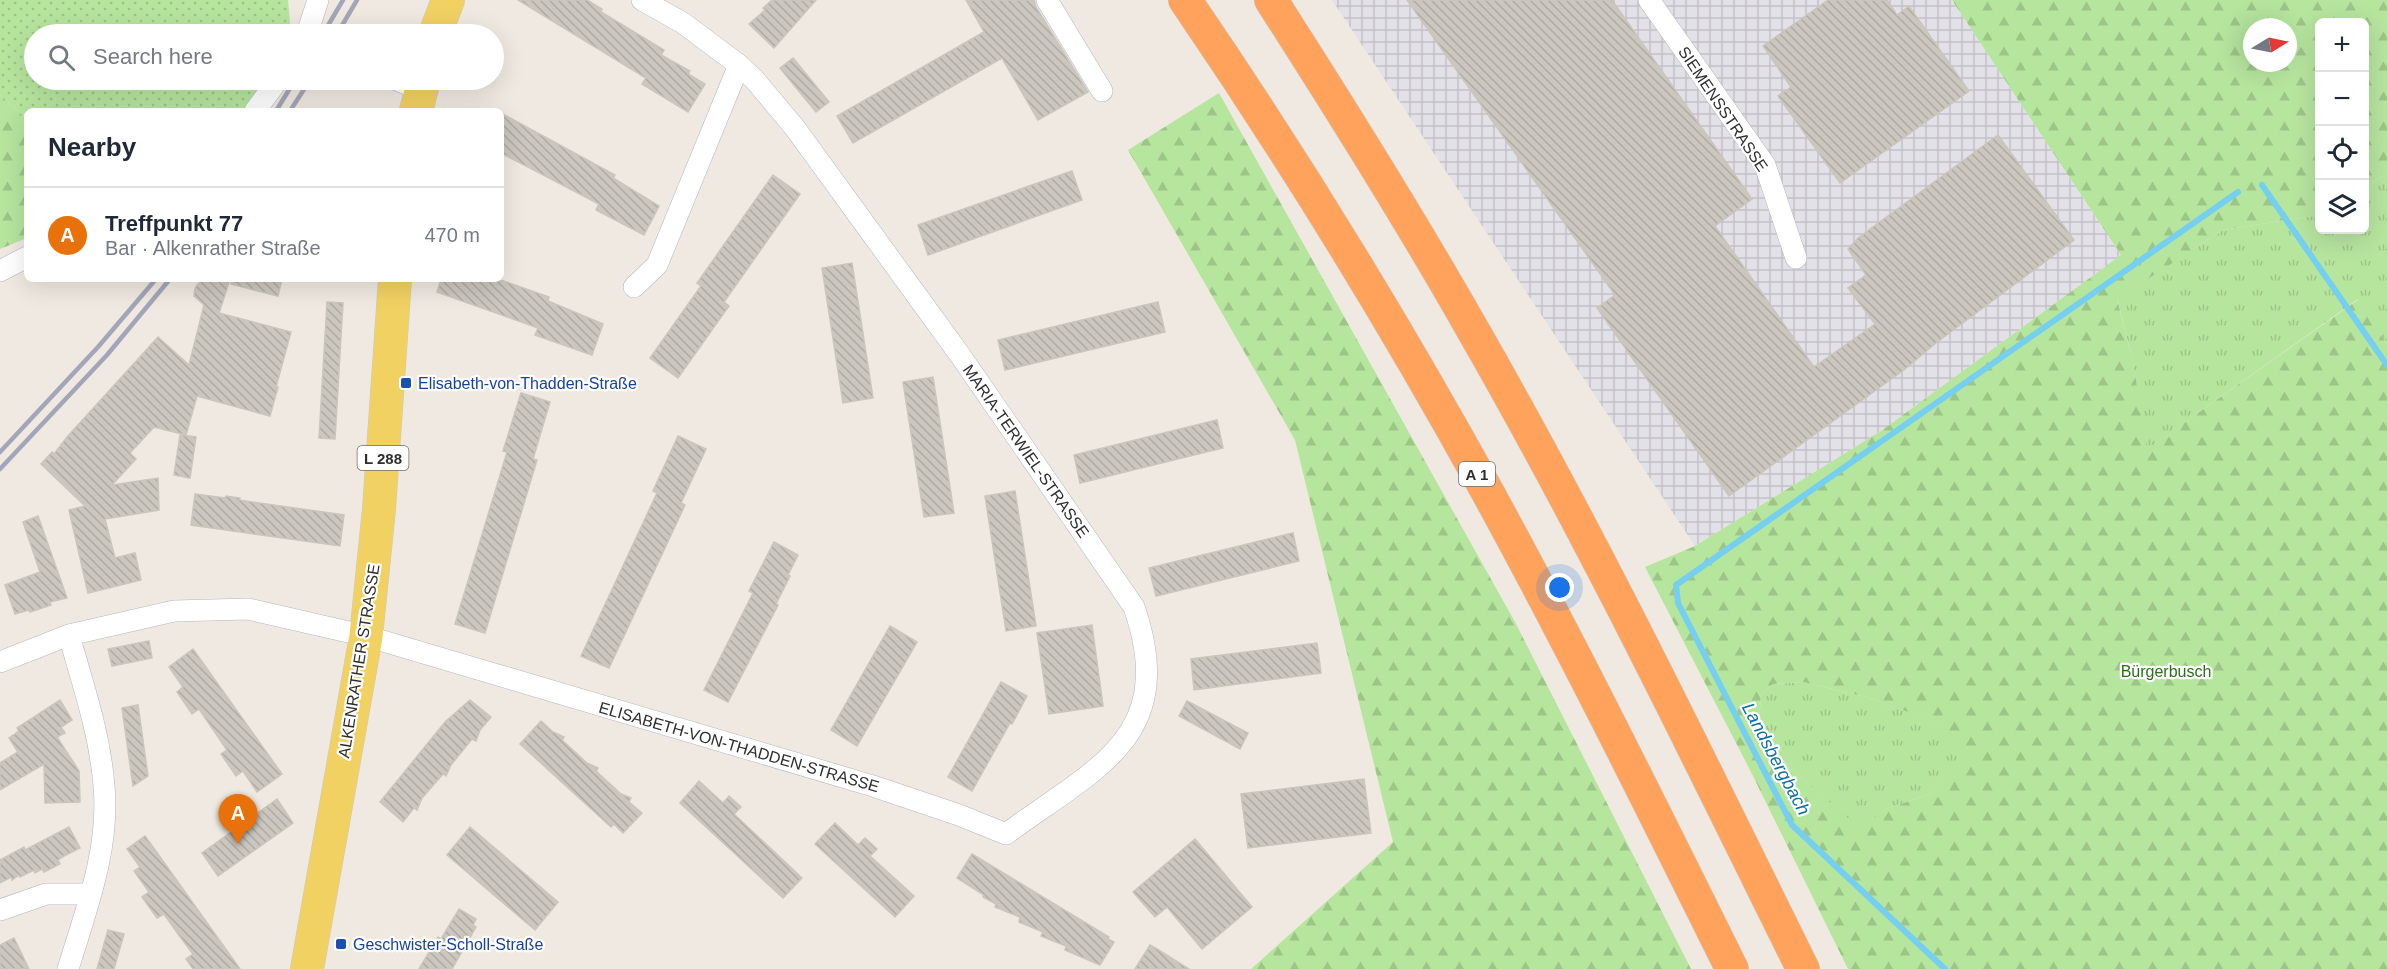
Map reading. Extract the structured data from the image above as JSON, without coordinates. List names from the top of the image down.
{
  "streets": {
    "highway": ["A 1"],
    "main road": ["L 288", "ALKENRATHER STRASSE"],
    "street": ["SIEMENSSTRASSE", "MARIA-TERWIEL-STRASSE", "ELISABETH-VON-THADDEN-STRASSE"]
  },
  "crossings": [
    ["MARIA-TERWIEL-STRASSE", "ELISABETH-VON-THADDEN-STRASSE"],
    ["ALKENRATHER STRASSE", "ELISABETH-VON-THADDEN-STRASSE"]
  ],
  "water": ["Landsbergbach"],
  "parks": ["Bürgerbusch"],
  "places": {
    "transit": ["Elisabeth-von-Thadden-Straße", "Geschwister-Scholl-Straße"]
  },
  "north": "right",
  "page": {
    "map_buttons": ["+", "−"],
    "search": "Search here",
    "heading": "Nearby",
    "list": [
      {
        "mark": "A",
        "name": "Treffpunkt 77",
        "note": "Bar · Alkenrather Straße",
        "value": "470 m"
      }
    ],
    "pins": "A"
  }
}
